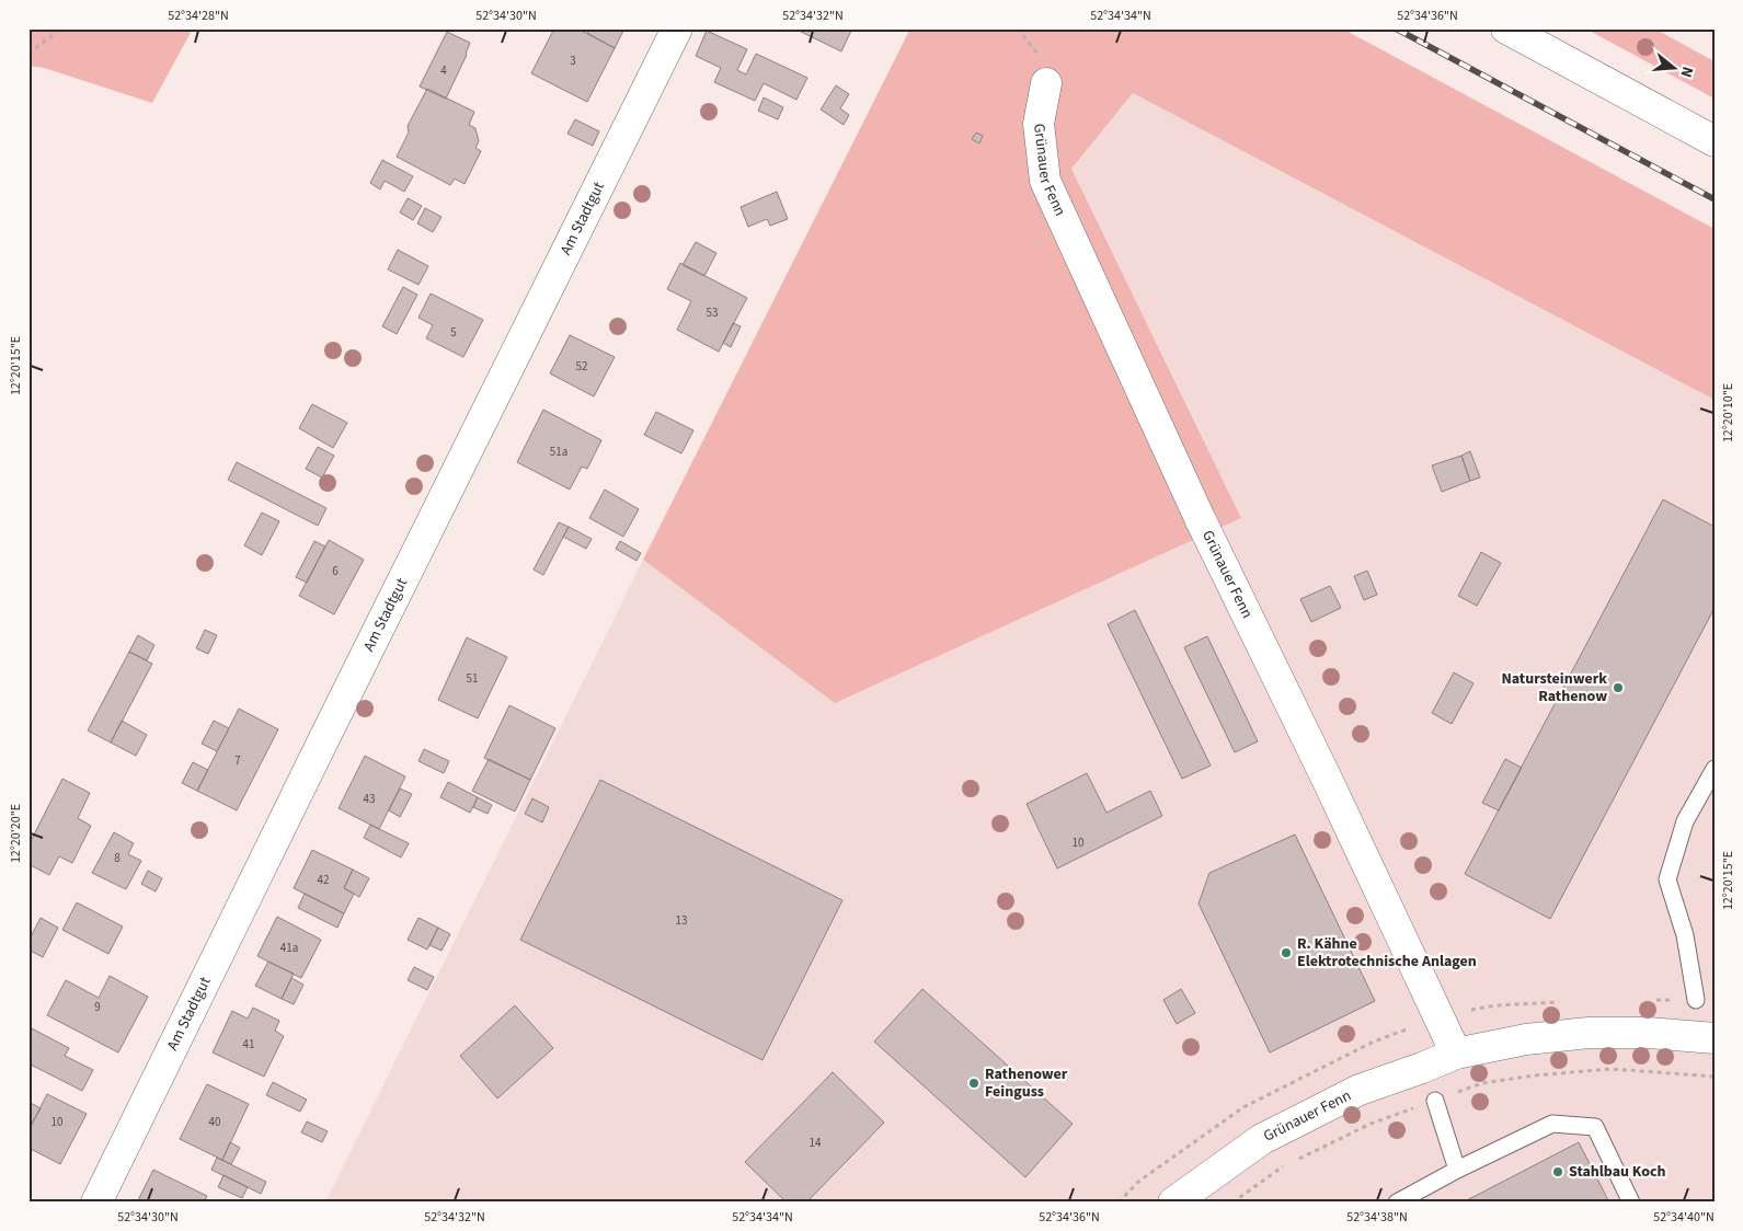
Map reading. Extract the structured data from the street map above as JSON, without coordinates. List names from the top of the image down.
{
  "streets": {
    "street": ["Grünauer Fenn", "Am Stadtgut"]
  },
  "places": [
    "Natursteinwerk Rathenow",
    "R. Kähne Elektrotechnische Anlagen",
    "Rathenower Feinguss",
    "Stahlbau Koch"
  ],
  "house_numbers": [
    "3",
    "4",
    "53",
    "5",
    "52",
    "51a",
    "6",
    "51",
    "7",
    "43",
    "10",
    "8",
    "42",
    "13",
    "41a",
    "9",
    "41",
    "10",
    "40",
    "14"
  ],
  "north": "right",
  "coordinates": [
    "52°34'28\"N",
    "52°34'30\"N",
    "52°34'32\"N",
    "52°34'34\"N",
    "52°34'36\"N",
    "12°20'15\"E",
    "12°20'10\"E",
    "12°20'20\"E",
    "52°34'38\"N",
    "52°34'40\"N"
  ]
}
